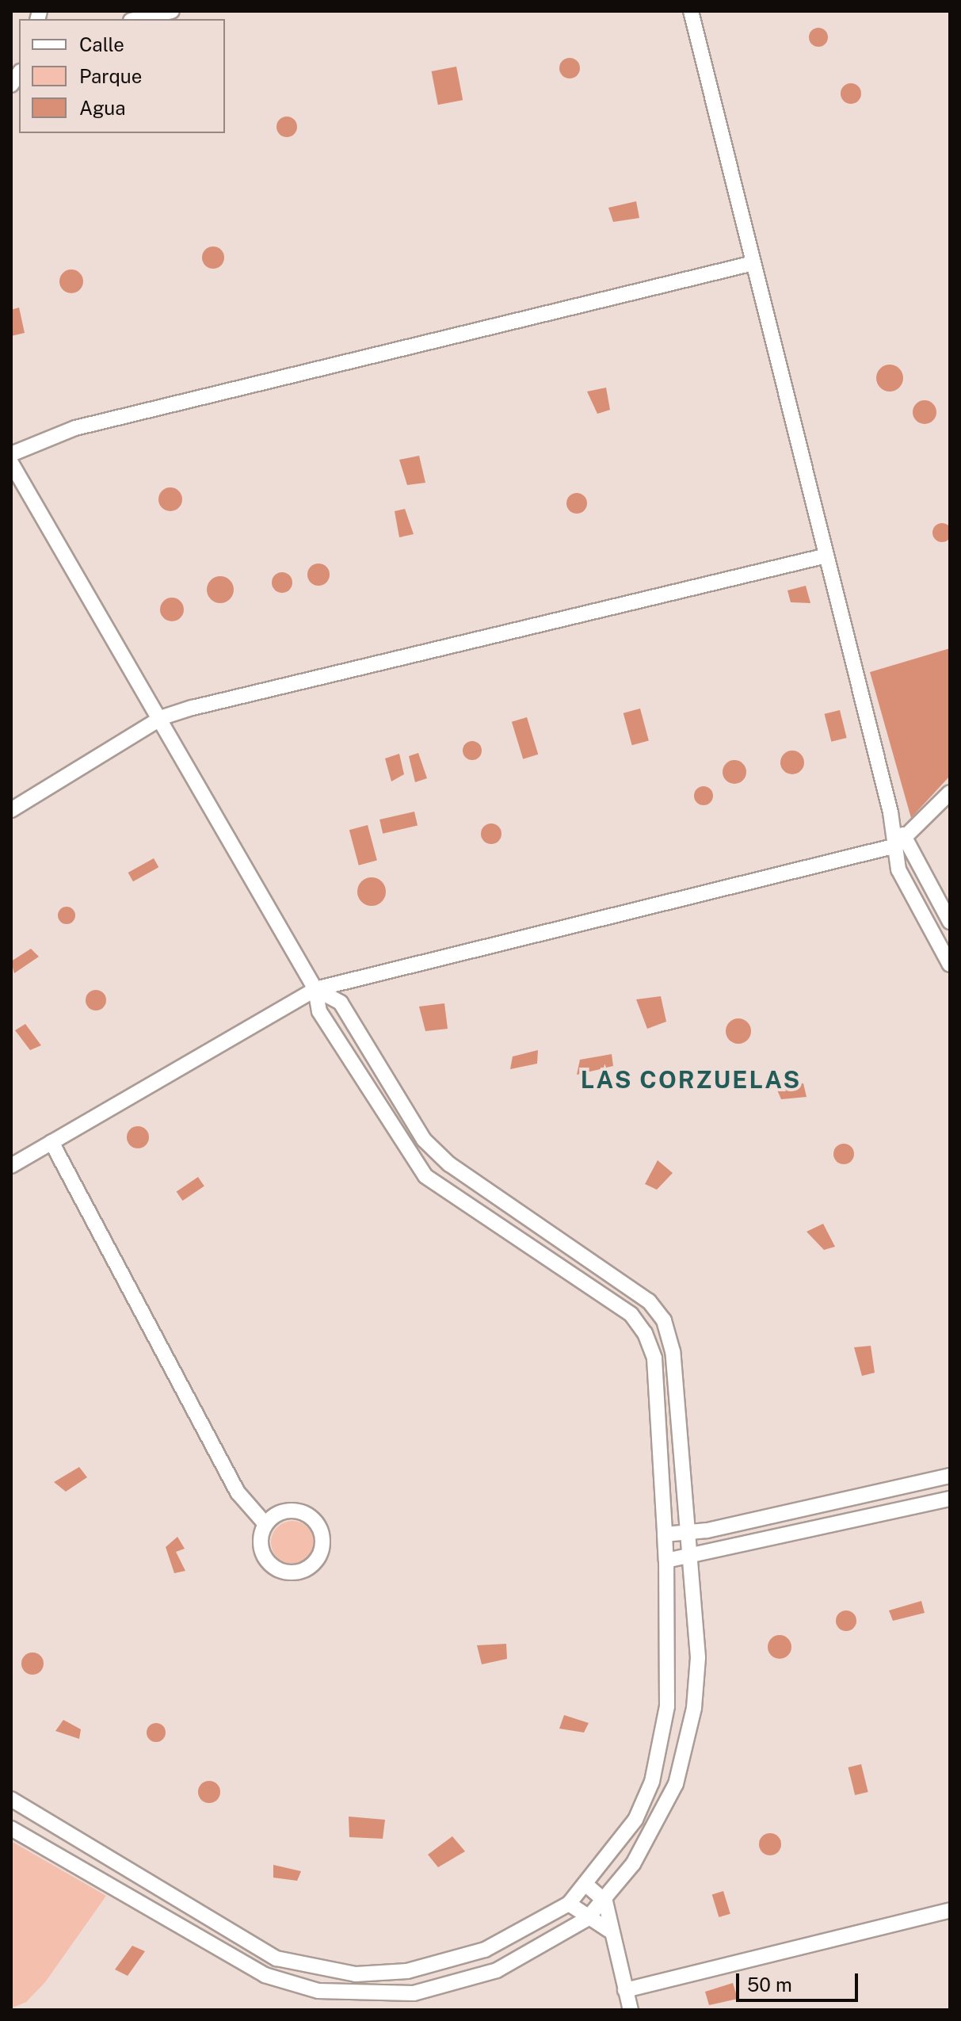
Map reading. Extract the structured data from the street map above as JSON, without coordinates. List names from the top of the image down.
{
  "districts": ["LAS CORZUELAS"],
  "legend": ["Calle", "Parque", "Agua"],
  "scale_bar": "50 m"
}
